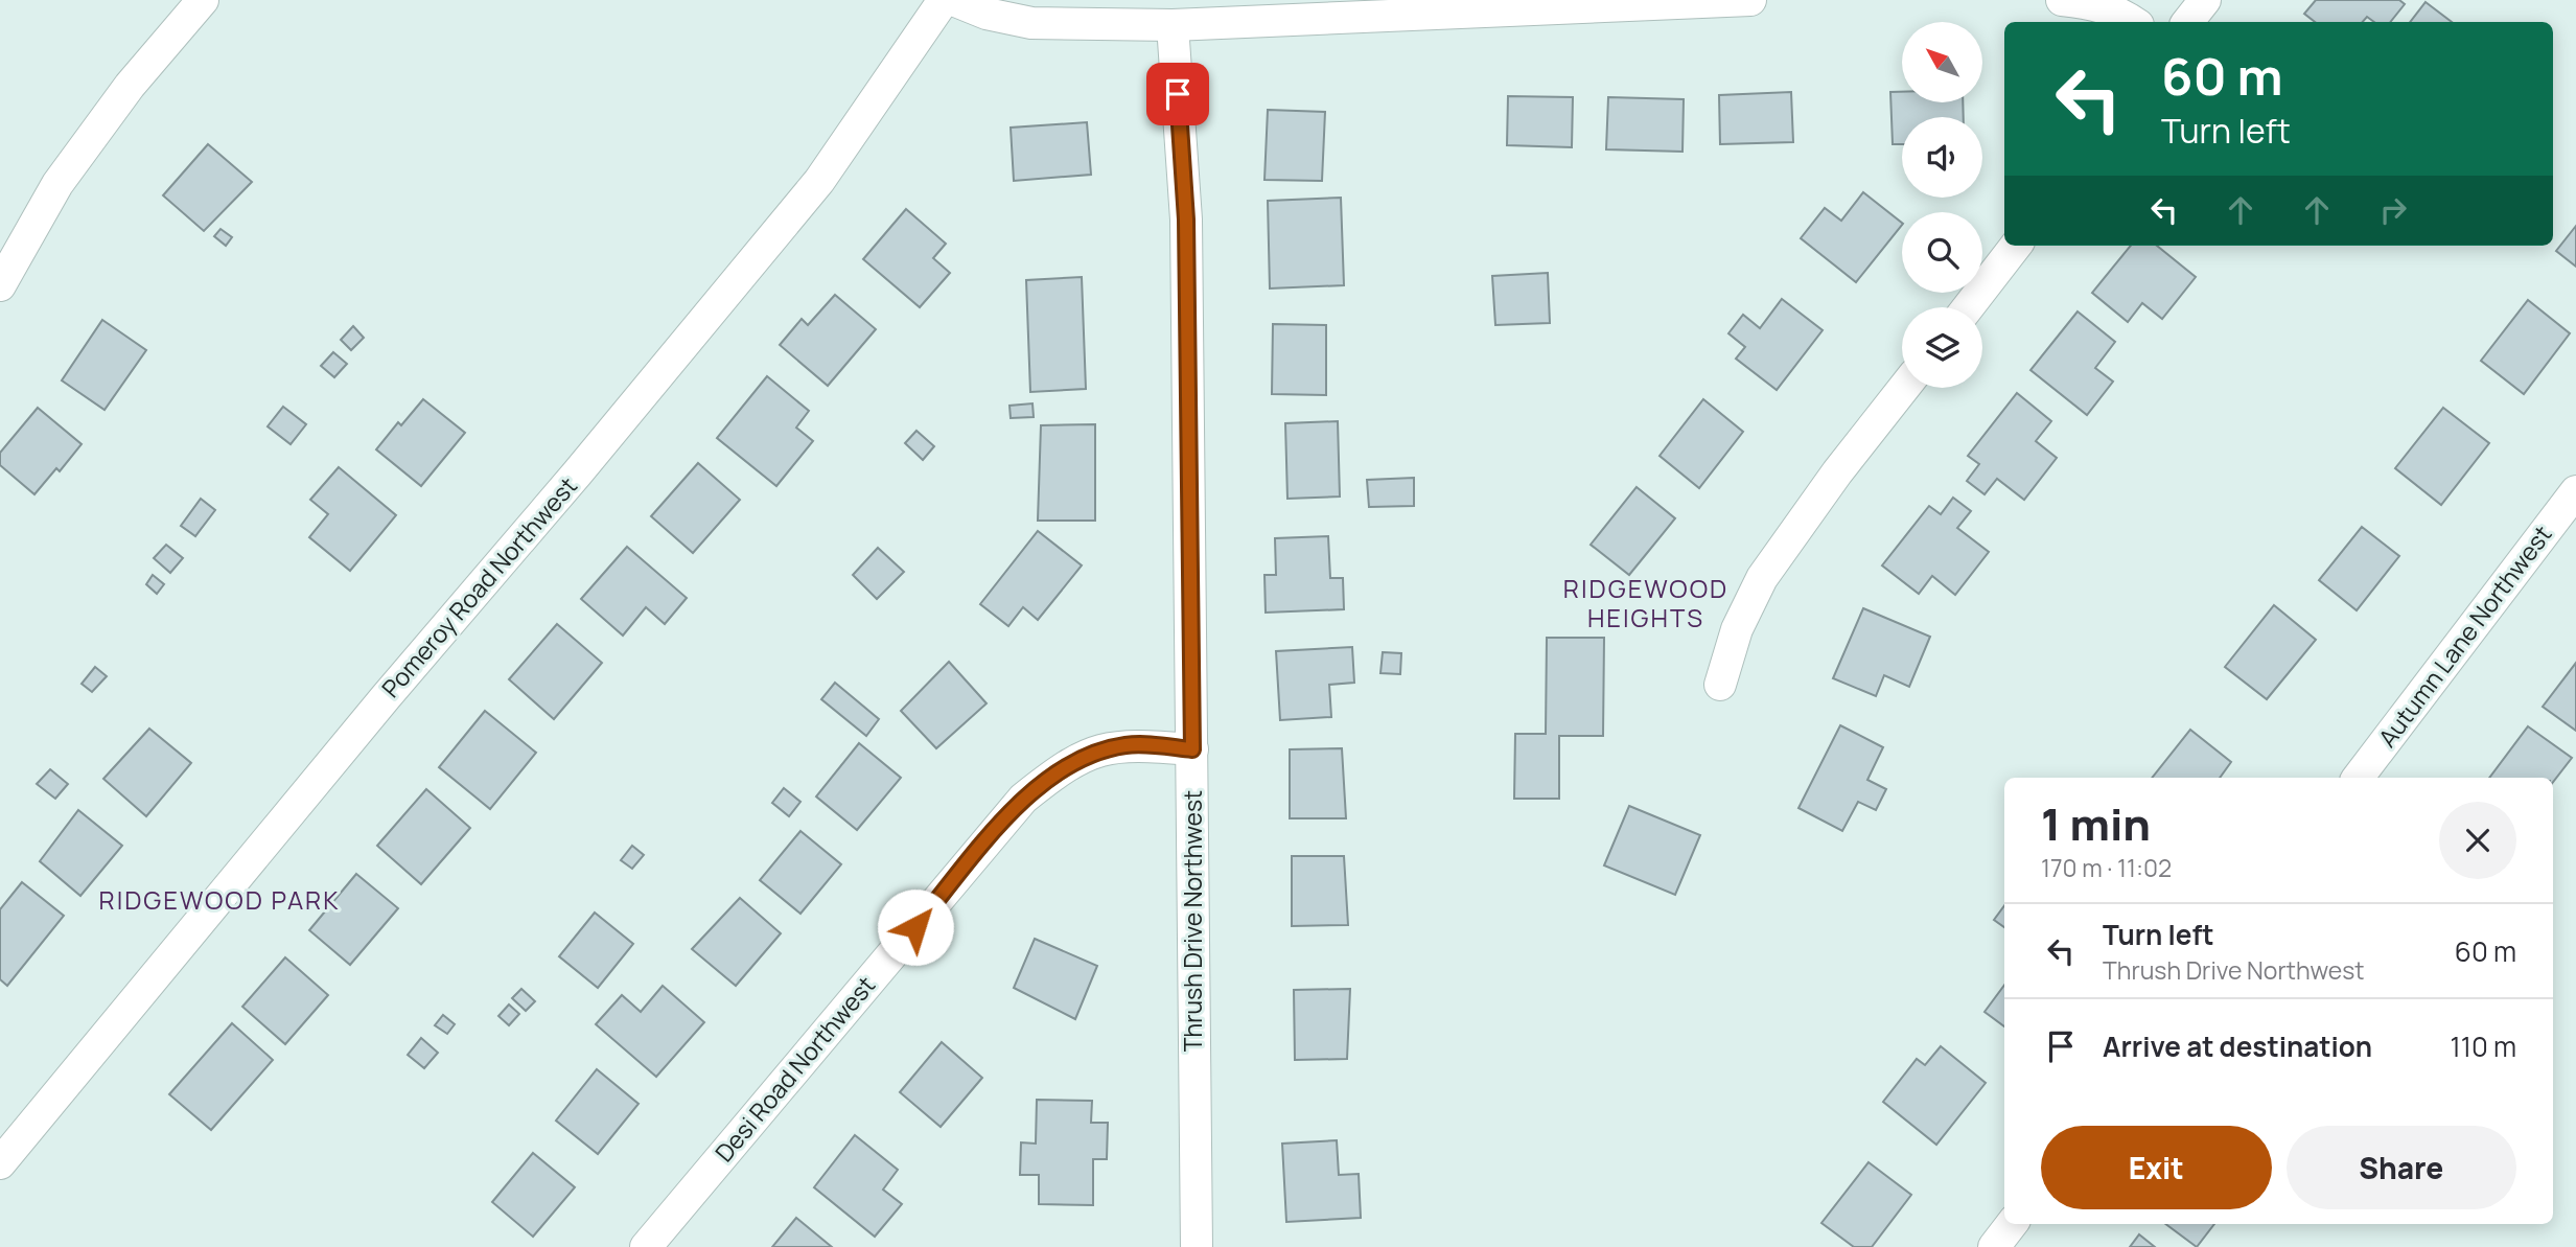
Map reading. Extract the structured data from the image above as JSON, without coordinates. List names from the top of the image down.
{
  "streets": {
    "street": [
      "Pomeroy Road Northwest",
      "Autumn Lane Northwest",
      "Thrush Drive Northwest",
      "Desi Road Northwest"
    ]
  },
  "crossings": [
    ["Thrush Drive Northwest", "Desi Road Northwest"]
  ],
  "districts": ["RIDGEWOOD HEIGHTS", "RIDGEWOOD PARK"],
  "north": "top left",
  "page": {
    "turn": ["60 m", "Turn left"],
    "heading": ["1 min", "170 m · 11:02"],
    "list": [
      {
        "name": "Turn left",
        "note": "Thrush Drive Northwest",
        "value": "60 m"
      },
      {
        "name": "Arrive at destination",
        "value": "110 m"
      }
    ],
    "buttons": ["Exit", "Share"]
  }
}
